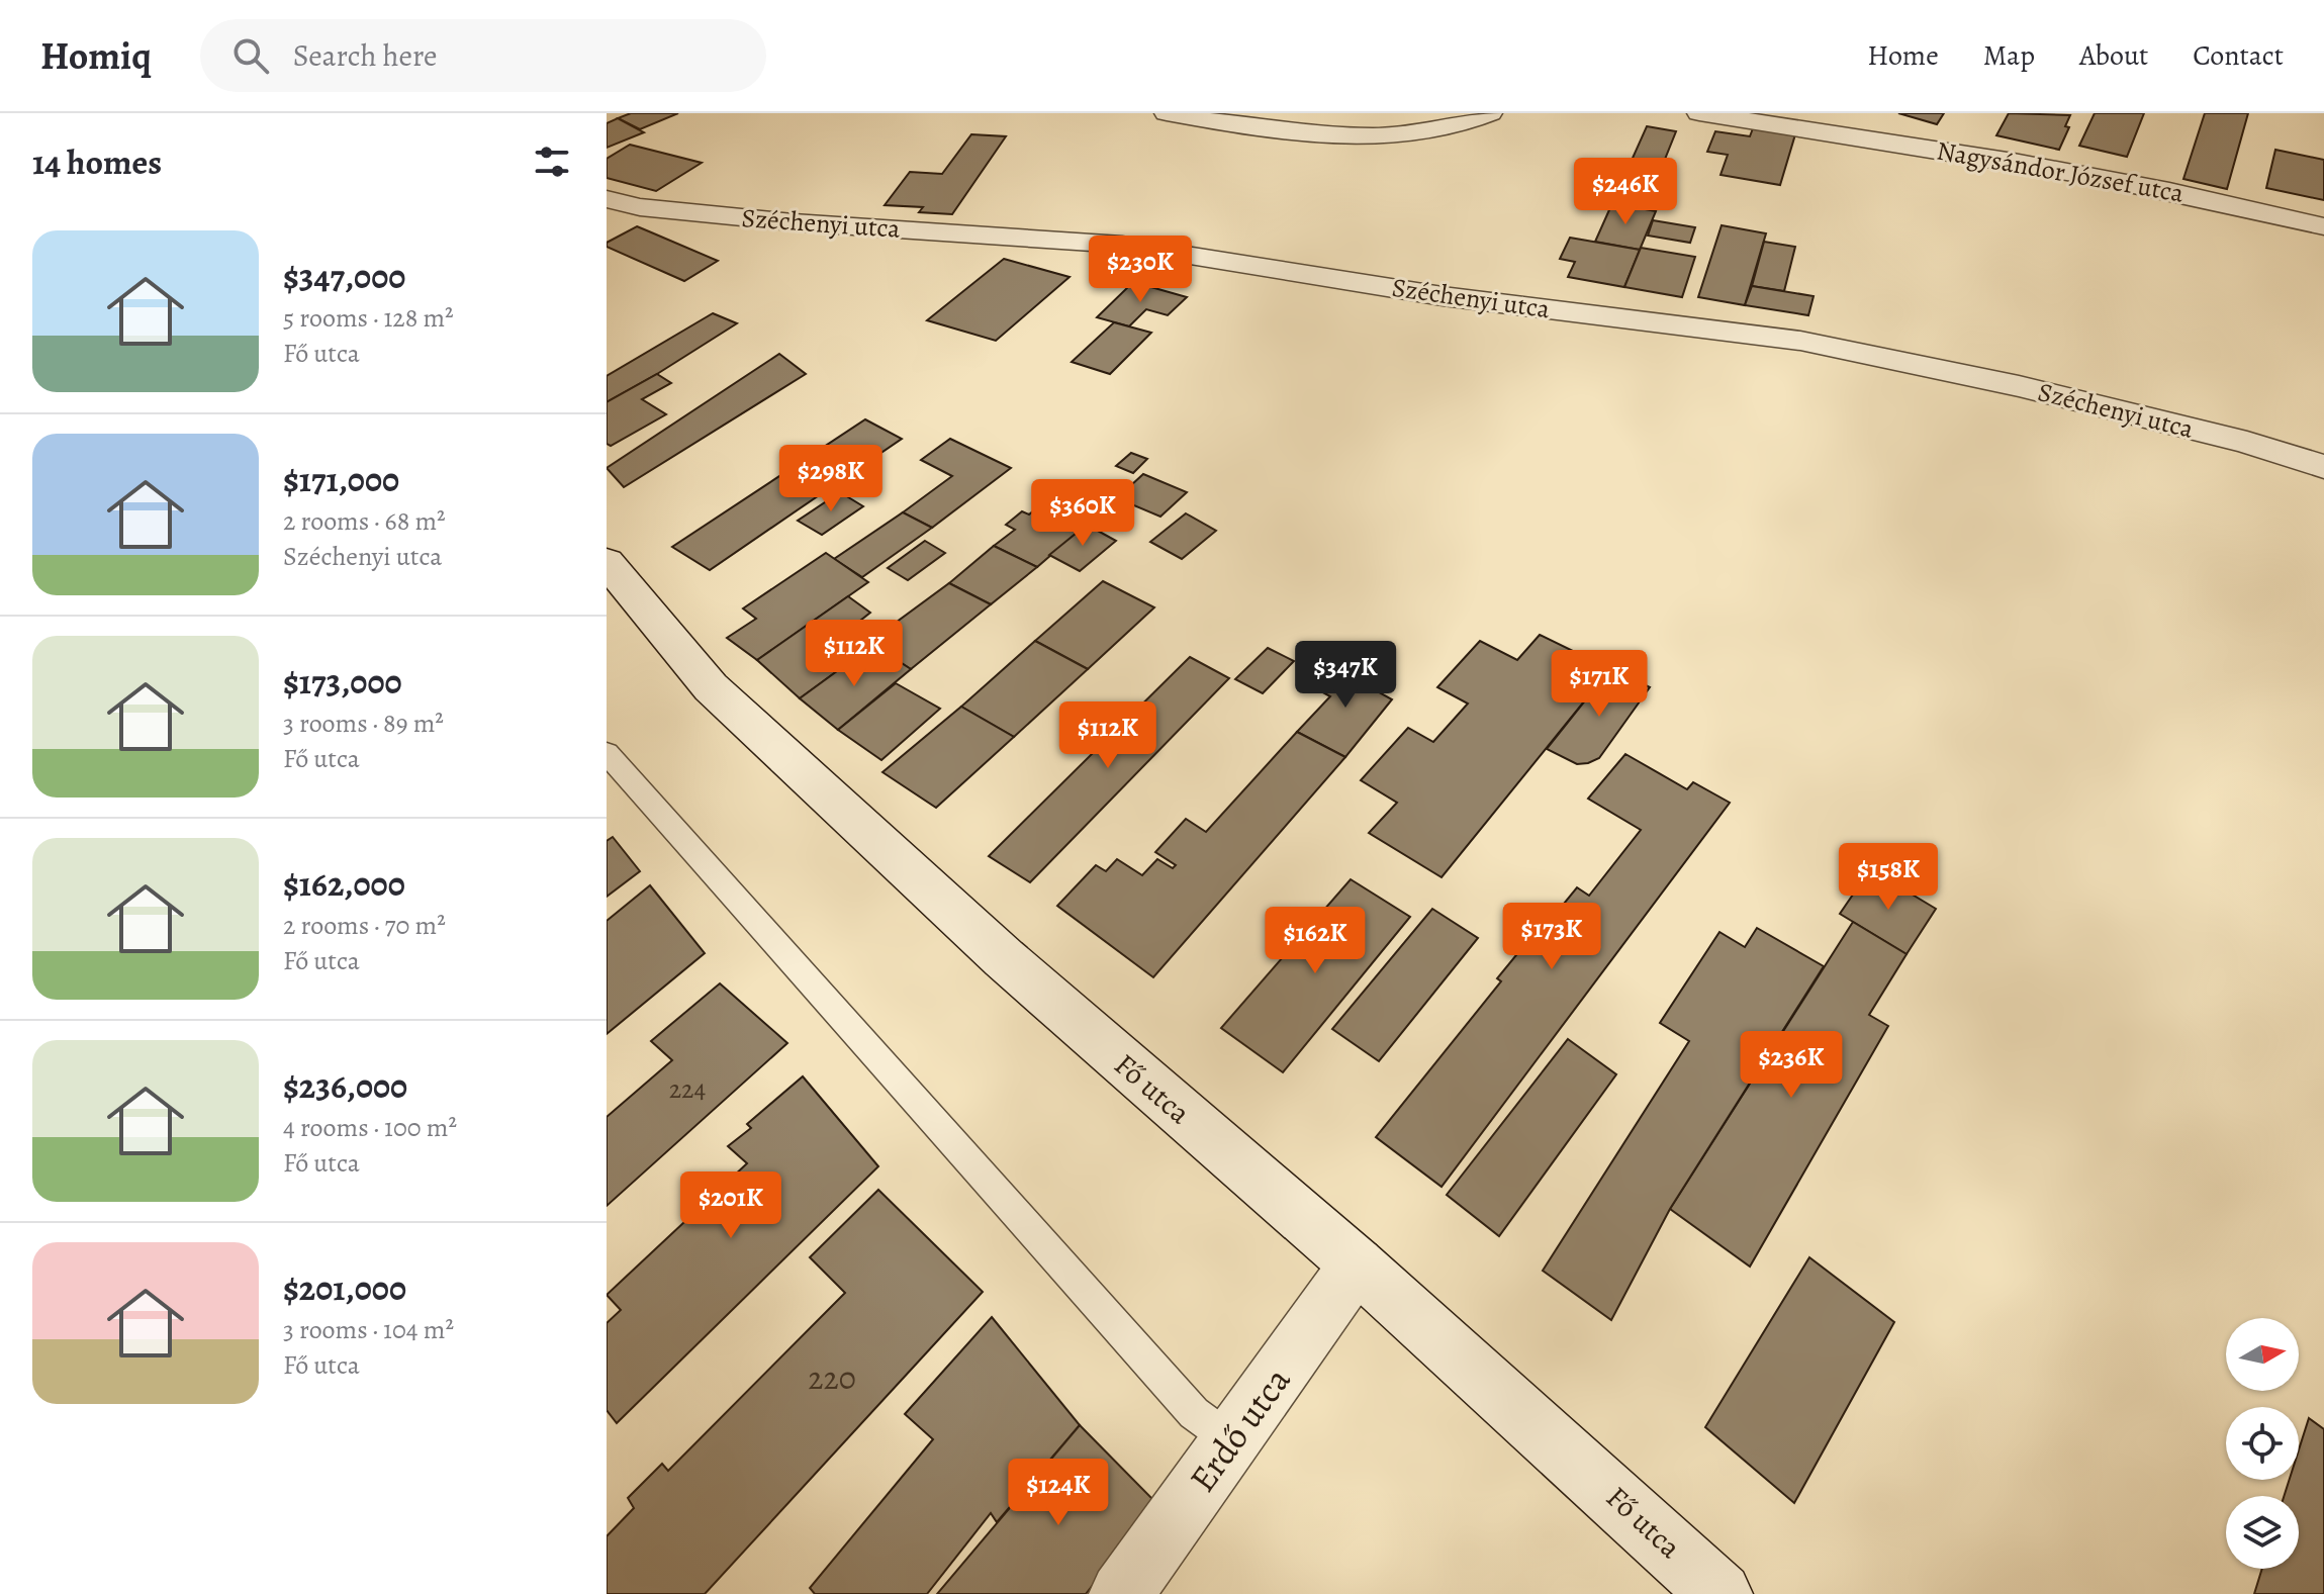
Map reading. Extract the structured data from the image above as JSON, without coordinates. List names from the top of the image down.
{
  "streets": {
    "street": [
      "Nagysándor József utca",
      "Széchenyi utca",
      "Fő utca",
      "Erdő utca"
    ]
  },
  "crossings": [
    ["Fő utca", "Erdő utca"]
  ],
  "house_numbers": ["224", "220"],
  "north": "right",
  "page": {
    "header": "Homiq",
    "search": "Search here",
    "nav": [
      "Home",
      "Map",
      "About",
      "Contact"
    ],
    "heading": "14 homes",
    "price": [
      "$246K",
      "$230K",
      "$298K",
      "$360K",
      "$112K",
      "$347K",
      "$171K",
      "$112K",
      "$158K",
      "$173K",
      "$162K",
      "$236K",
      "$201K",
      "$124K"
    ],
    "list": [
      {
        "name": "$347,000",
        "note": "5 rooms · 128 m² · Fő utca"
      },
      {
        "name": "$171,000",
        "note": "2 rooms · 68 m² · Széchenyi utca"
      },
      {
        "name": "$173,000",
        "note": "3 rooms · 89 m² · Fő utca"
      },
      {
        "name": "$162,000",
        "note": "2 rooms · 70 m² · Fő utca"
      },
      {
        "name": "$236,000",
        "note": "4 rooms · 100 m² · Fő utca"
      },
      {
        "name": "$201,000",
        "note": "3 rooms · 104 m² · Fő utca"
      }
    ]
  }
}
